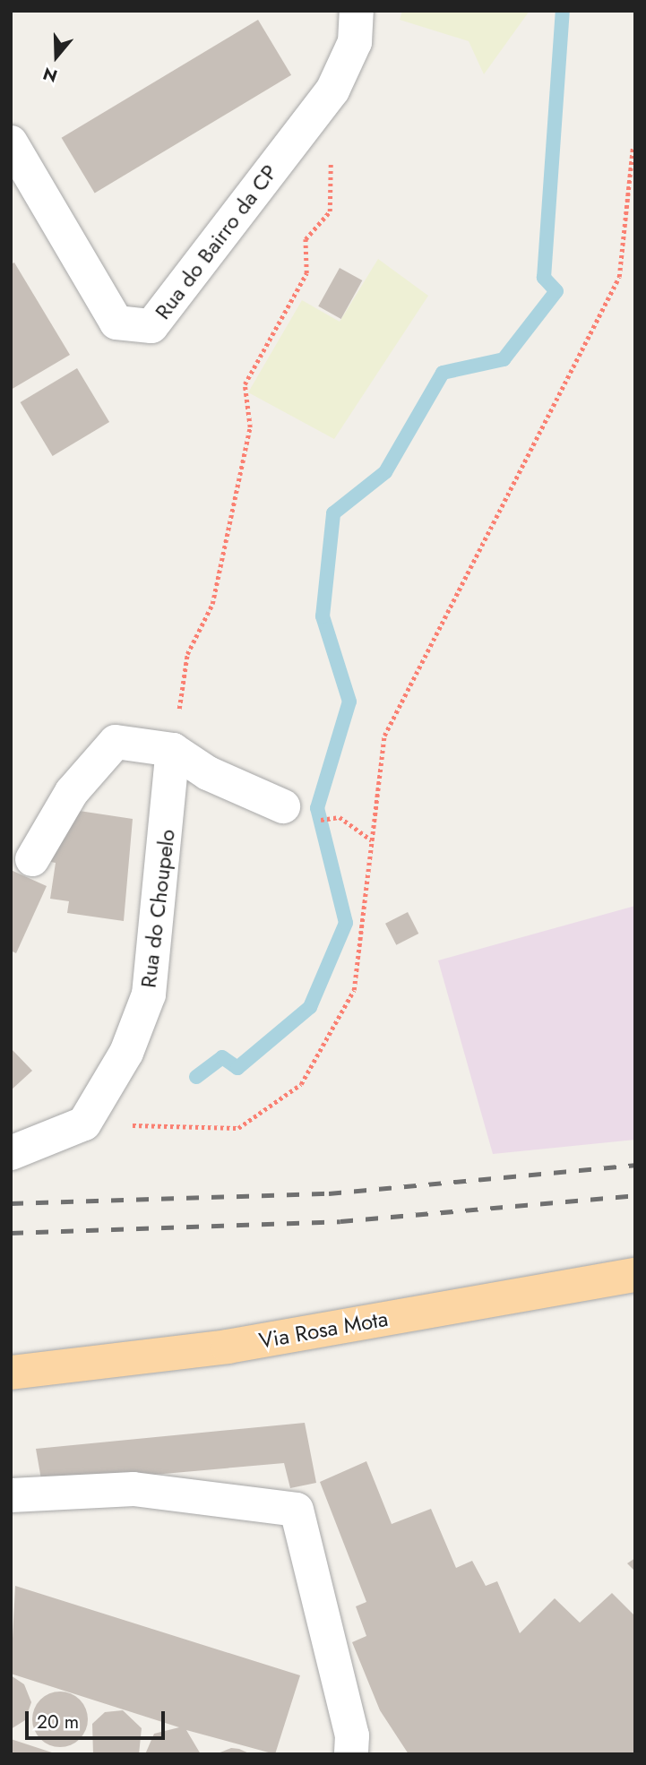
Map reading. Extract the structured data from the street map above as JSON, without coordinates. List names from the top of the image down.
{
  "streets": {
    "main road": ["Via Rosa Mota"],
    "street": ["Rua do Bairro da CP", "Rua do Choupelo"]
  },
  "scale_bar": "20 m",
  "north": "bottom"
}
